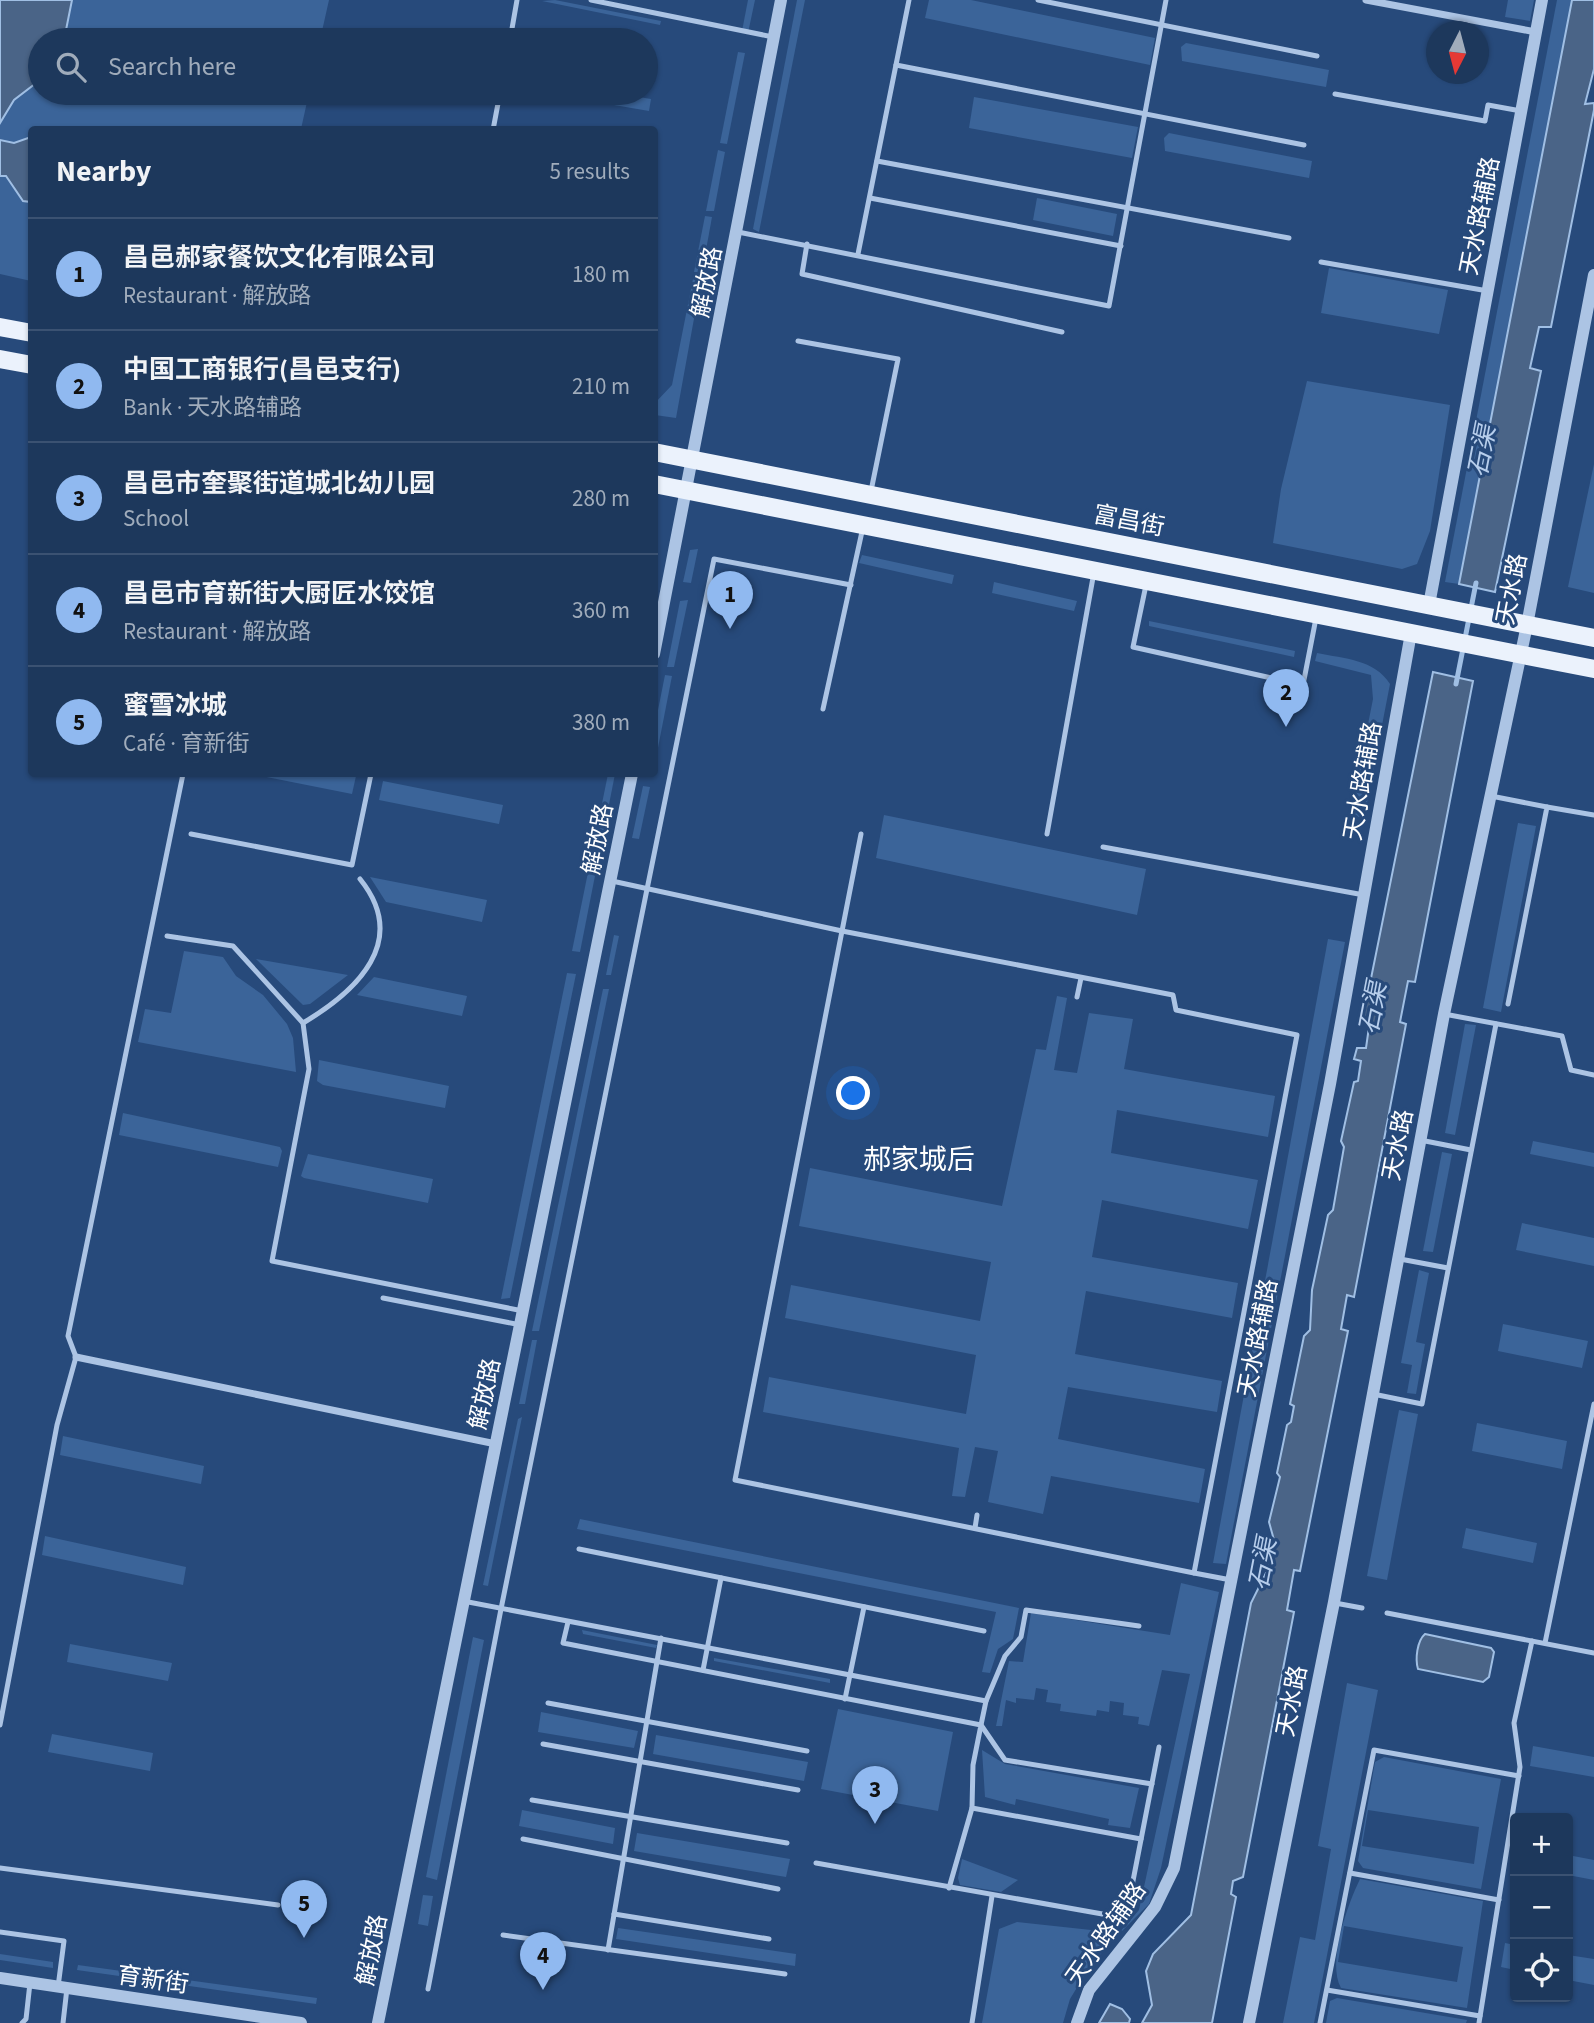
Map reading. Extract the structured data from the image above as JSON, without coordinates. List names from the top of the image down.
{
  "streets": {
    "main road": ["富昌街"],
    "street": [
      "天水路辅路",
      "解放路",
      "天水路",
      "育新街"
    ]
  },
  "crossings": [
    ["天水路辅路", "富昌街"],
    ["解放路", "富昌街"],
    ["富昌街", "天水路"]
  ],
  "districts": ["郝家城后"],
  "water": ["石渠"],
  "north": "bottom",
  "page": {
    "search": "Search here",
    "heading": ["Nearby", "5 results"],
    "list": [
      {
        "mark": "1",
        "name": "昌邑郝家餐饮文化有限公司",
        "note": "Restaurant · 解放路",
        "value": "180 m"
      },
      {
        "mark": "2",
        "name": "中国工商银行(昌邑支行)",
        "note": "Bank · 天水路辅路",
        "value": "210 m"
      },
      {
        "mark": "3",
        "name": "昌邑市奎聚街道城北幼儿园",
        "note": "School",
        "value": "280 m"
      },
      {
        "mark": "4",
        "name": "昌邑市育新街大厨匠水饺馆",
        "note": "Restaurant · 解放路",
        "value": "360 m"
      },
      {
        "mark": "5",
        "name": "蜜雪冰城",
        "note": "Café · 育新街",
        "value": "380 m"
      }
    ],
    "pins": [
      "1",
      "2",
      "3",
      "5",
      "4"
    ],
    "map_buttons": ["+", "−"]
  }
}
